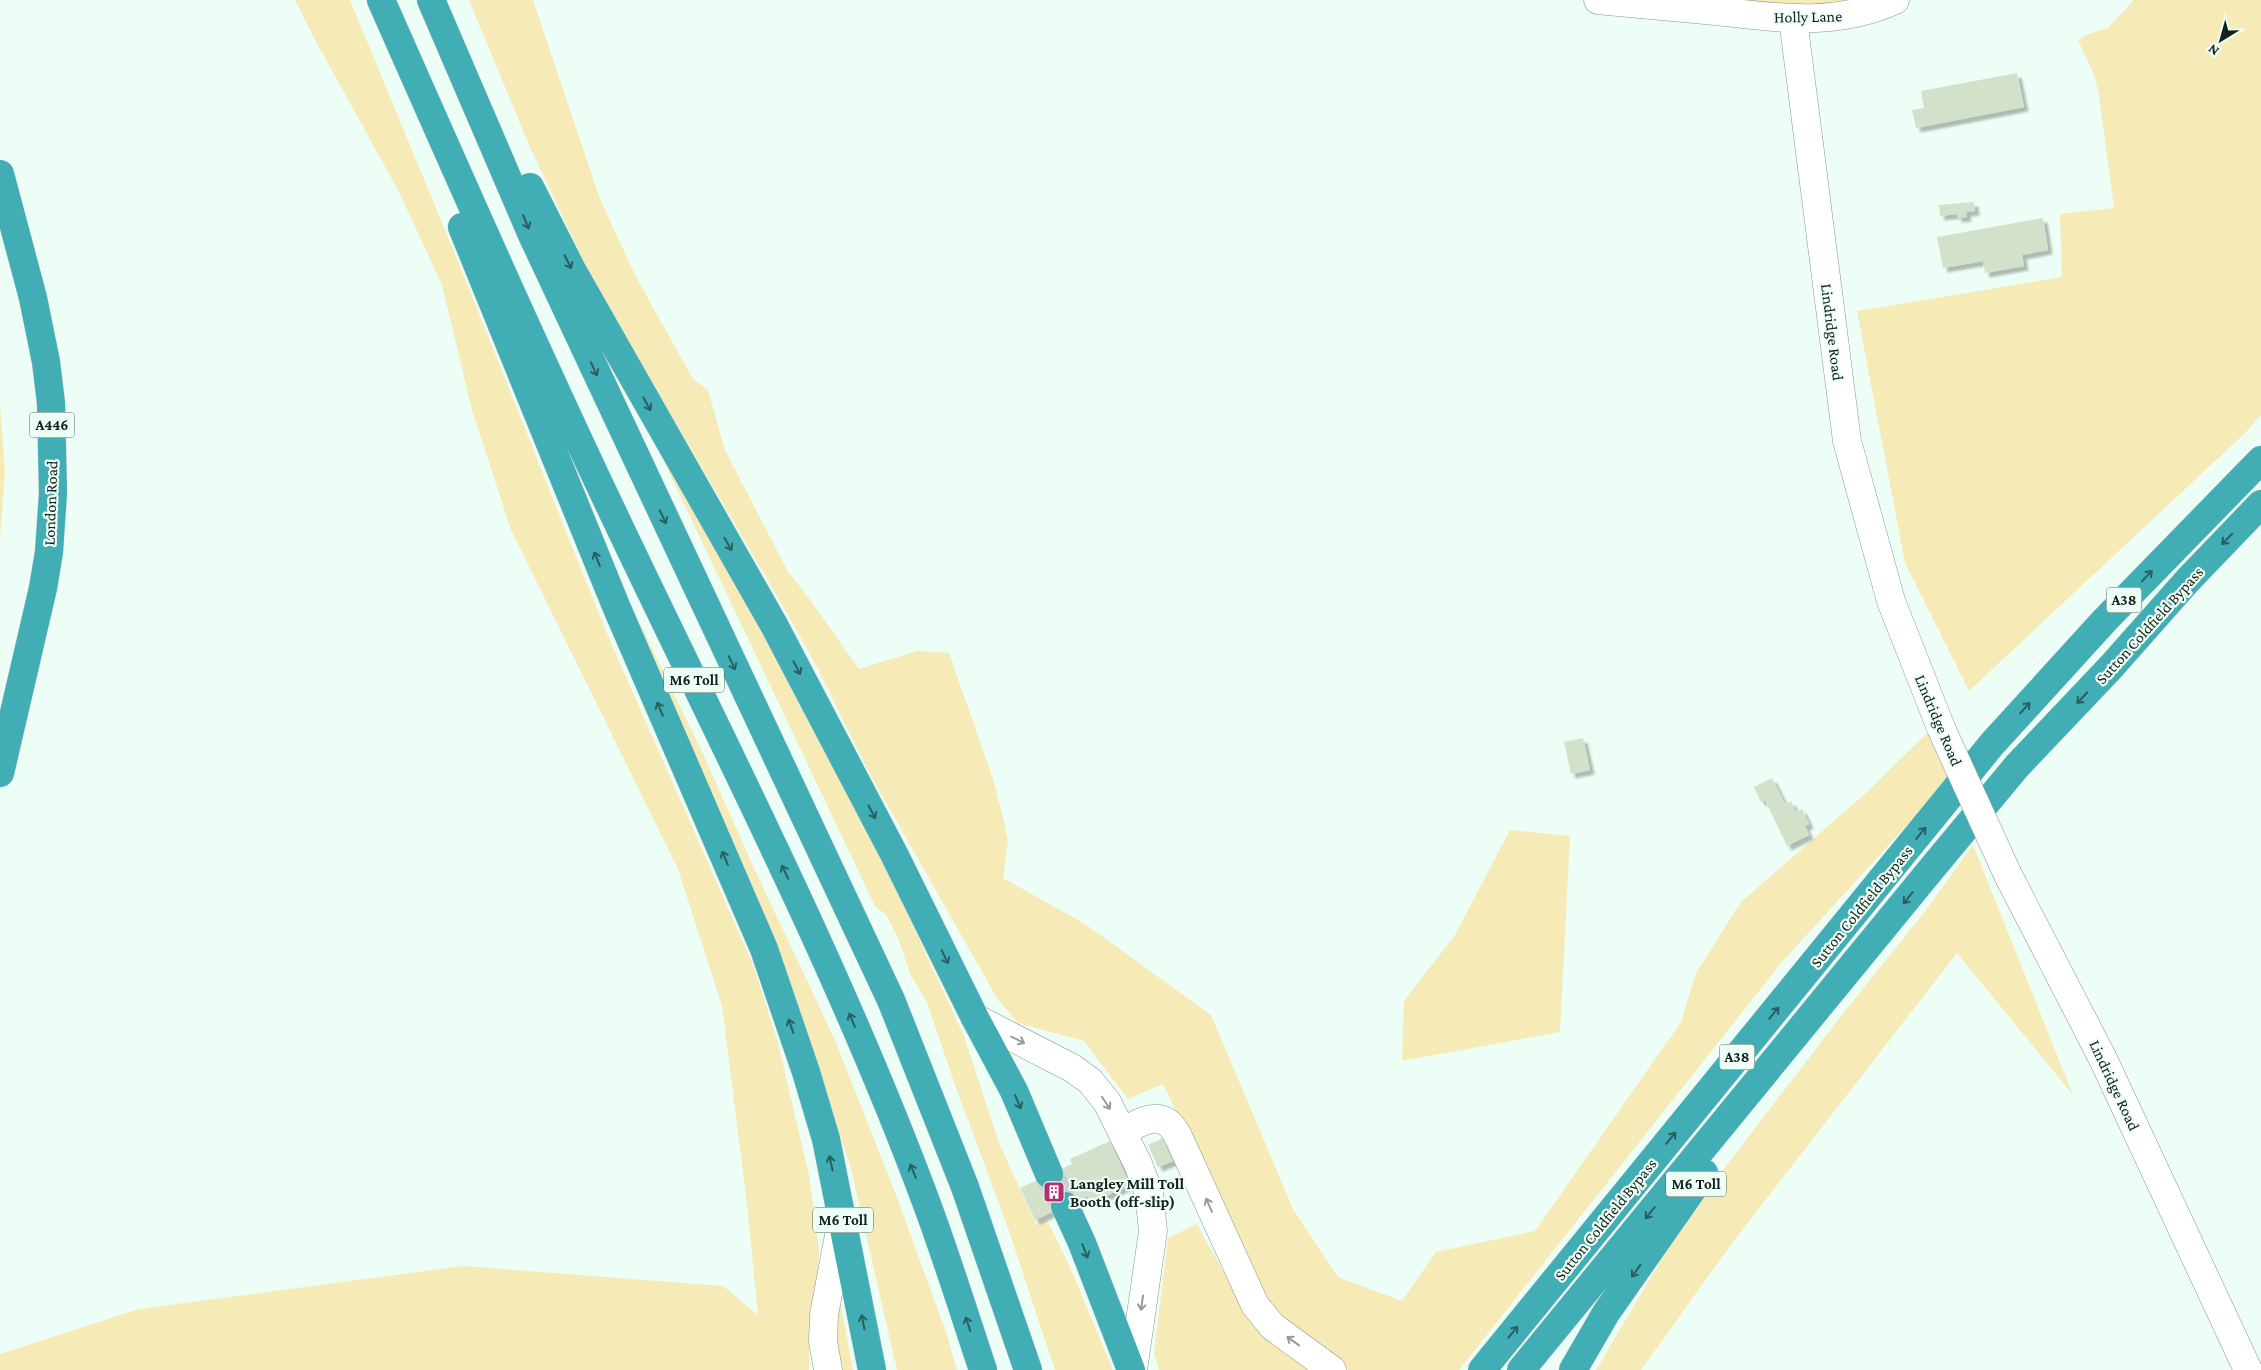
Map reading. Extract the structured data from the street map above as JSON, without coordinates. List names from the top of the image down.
{
  "streets": {
    "highway": [
      "A446",
      "London Road",
      "A38",
      "Sutton Coldfield Bypass",
      "M6 Toll"
    ],
    "street": ["Holly Lane", "Lindridge Road"]
  },
  "crossings": [
    ["Holly Lane", "Lindridge Road"],
    ["Sutton Coldfield Bypass", "M6 Toll"]
  ],
  "places": {
    "building": ["Langley Mill Toll Booth (off-slip)"]
  },
  "north": "bottom left"
}
